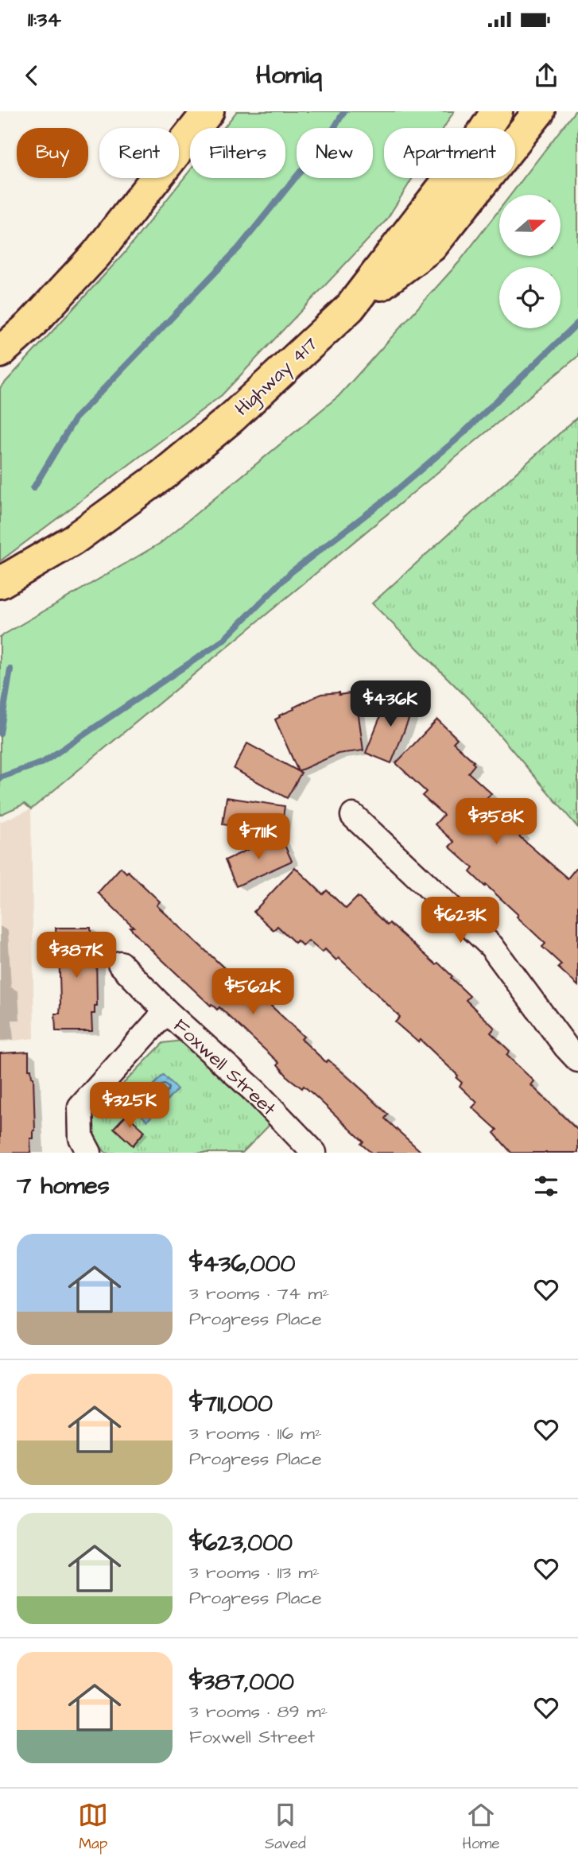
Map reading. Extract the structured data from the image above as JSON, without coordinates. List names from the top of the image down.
{
  "streets": {
    "highway": ["Highway 417"],
    "street": ["Foxwell Street"]
  },
  "north": "right",
  "page": {
    "status": "11:34",
    "header": "Homiq",
    "chip": [
      "Buy",
      "Rent",
      "Filters",
      "New",
      "Apartment"
    ],
    "price": [
      "$436K",
      "$358K",
      "$711K",
      "$623K",
      "$387K",
      "$562K",
      "$325K"
    ],
    "heading": "7 homes",
    "list": [
      {
        "name": "$436,000",
        "note": "3 rooms · 74 m² · Progress Place"
      },
      {
        "name": "$711,000",
        "note": "3 rooms · 116 m² · Progress Place"
      },
      {
        "name": "$623,000",
        "note": "3 rooms · 113 m² · Progress Place"
      },
      {
        "name": "$387,000",
        "note": "3 rooms · 89 m² · Foxwell Street"
      }
    ],
    "tabs": ["Map", "Saved", "Home"]
  }
}
